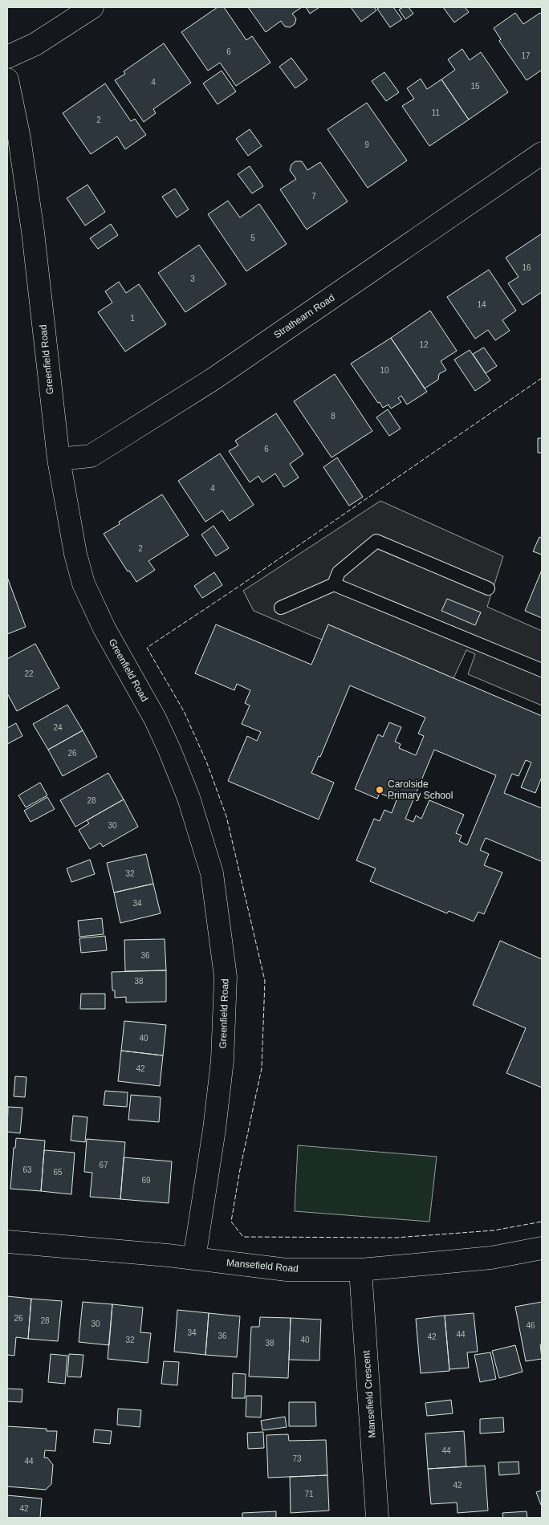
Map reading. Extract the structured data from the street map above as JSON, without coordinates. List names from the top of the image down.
{
  "streets": {
    "street": [
      "Strathearn Road",
      "Greenfield Road",
      "Mansefield Road",
      "Mansefield Crescent"
    ]
  },
  "crossings": [
    ["Strathearn Road", "Greenfield Road"],
    ["Greenfield Road", "Mansefield Road"],
    ["Mansefield Road", "Mansefield Crescent"]
  ],
  "places": ["Carolside Primary School"],
  "house_numbers": [
    "6",
    "17",
    "4",
    "15",
    "11",
    "2",
    "9",
    "7",
    "5",
    "16",
    "3",
    "14",
    "1",
    "12",
    "10",
    "8",
    "6",
    "4",
    "2",
    "22",
    "24",
    "26",
    "28",
    "30",
    "32",
    "34",
    "36",
    "38",
    "40",
    "42",
    "67",
    "63",
    "65",
    "69",
    "26",
    "28",
    "30",
    "46",
    "34",
    "44",
    "36",
    "42",
    "32",
    "40",
    "38",
    "44",
    "73",
    "44",
    "42",
    "71",
    "42"
  ]
}
